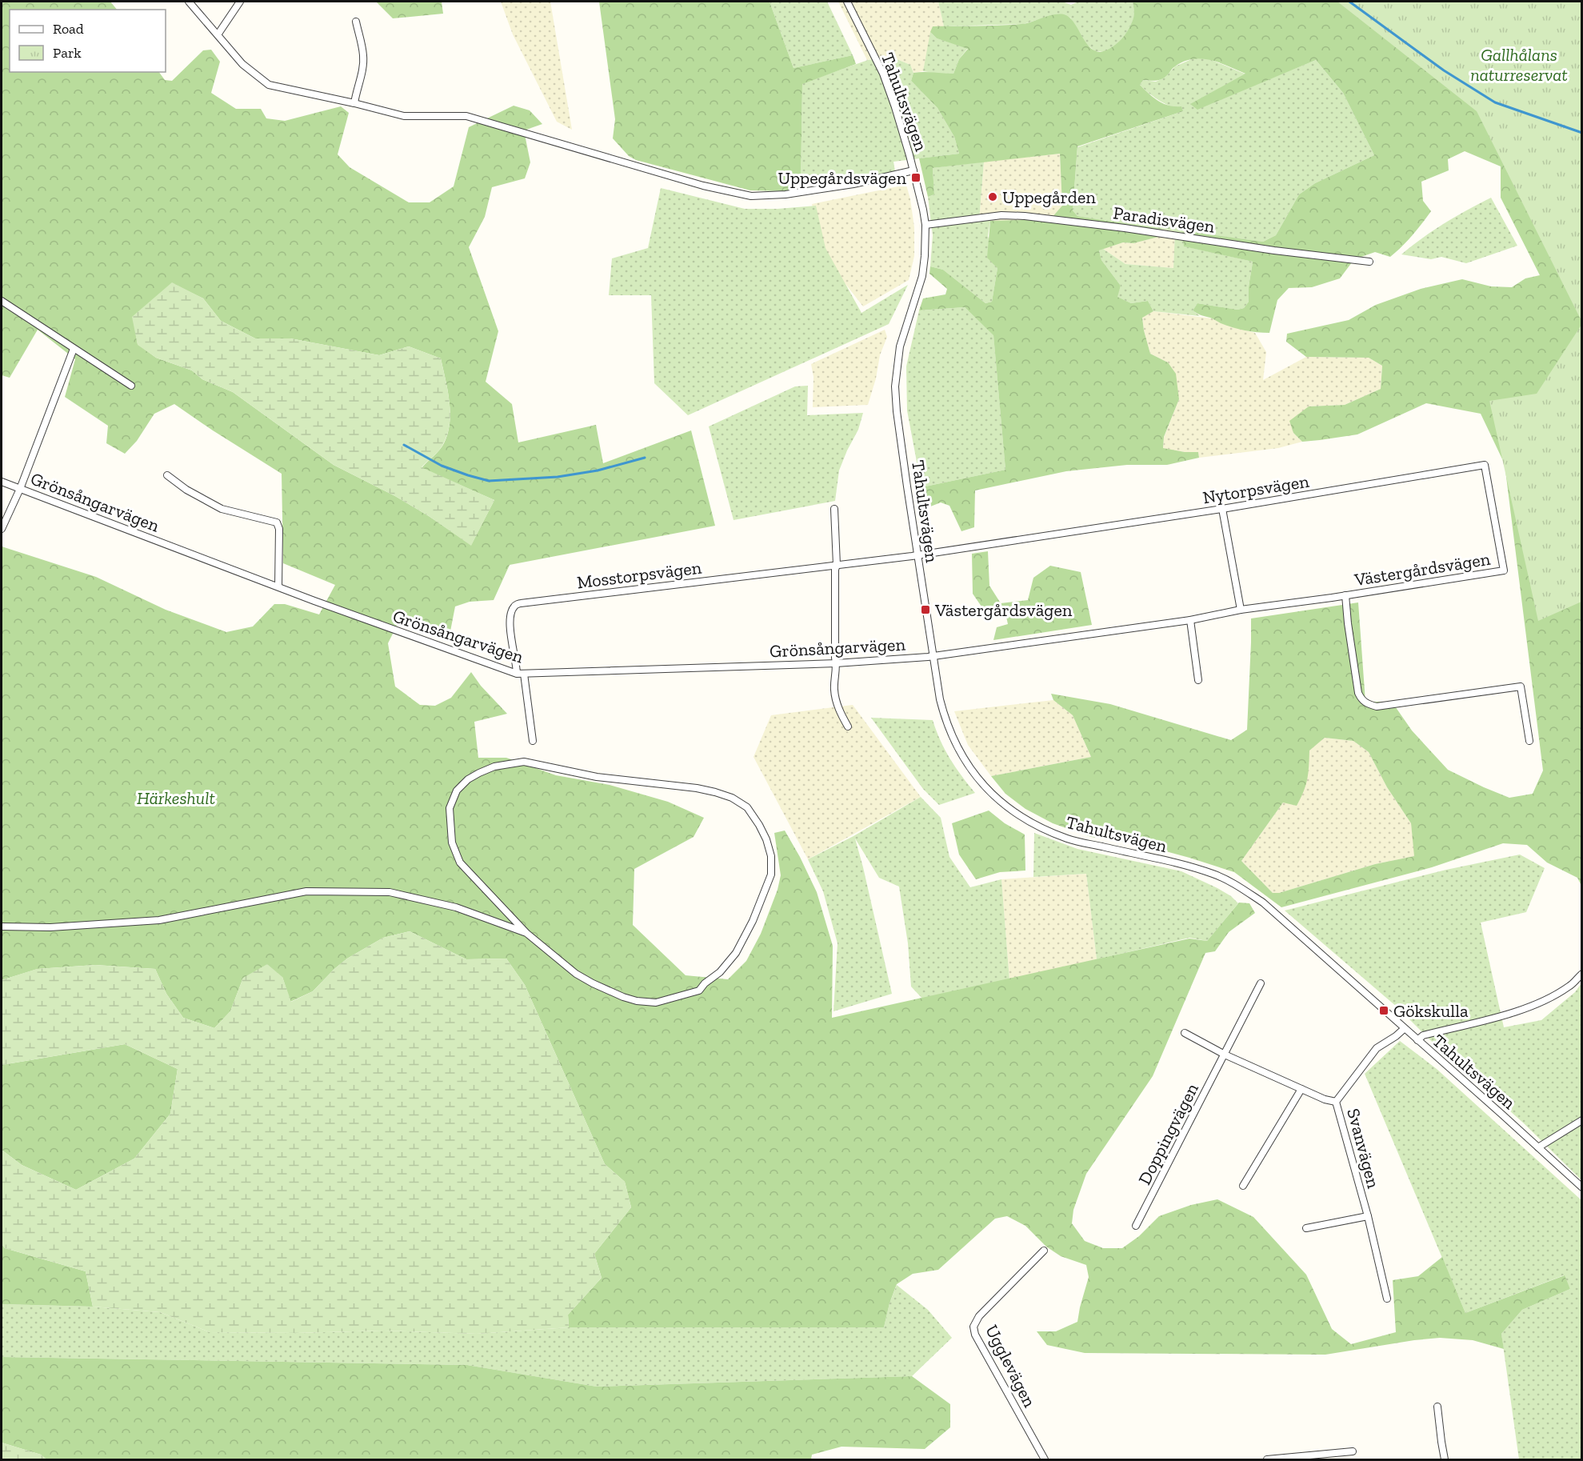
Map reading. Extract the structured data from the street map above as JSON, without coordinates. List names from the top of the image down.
{
  "streets": {
    "street": [
      "Tahultsvägen",
      "Paradisvägen",
      "Nytorpsvägen",
      "Grönsångarvägen",
      "Västergårdsvägen",
      "Mosstorpsvägen",
      "Doppingvägen",
      "Svanvägen",
      "Ugglevägen"
    ]
  },
  "crossings": [
    ["Tahultsvägen", "Paradisvägen"],
    ["Tahultsvägen", "Grönsångarvägen"],
    ["Tahultsvägen", "Västergårdsvägen"],
    ["Tahultsvägen", "Mosstorpsvägen"],
    ["Tahultsvägen", "Svanvägen"],
    ["Nytorpsvägen", "Västergårdsvägen"],
    ["Nytorpsvägen", "Mosstorpsvägen"],
    ["Grönsångarvägen", "Västergårdsvägen"],
    ["Grönsångarvägen", "Mosstorpsvägen"]
  ],
  "parks": ["Gallhålans naturreservat", "Härkeshult"],
  "places": {
    "transit": ["Uppegårdsvägen", "Västergårdsvägen", "Gökskulla"],
    "other": ["Uppegården"]
  },
  "legend": ["Road", "Park"]
}
